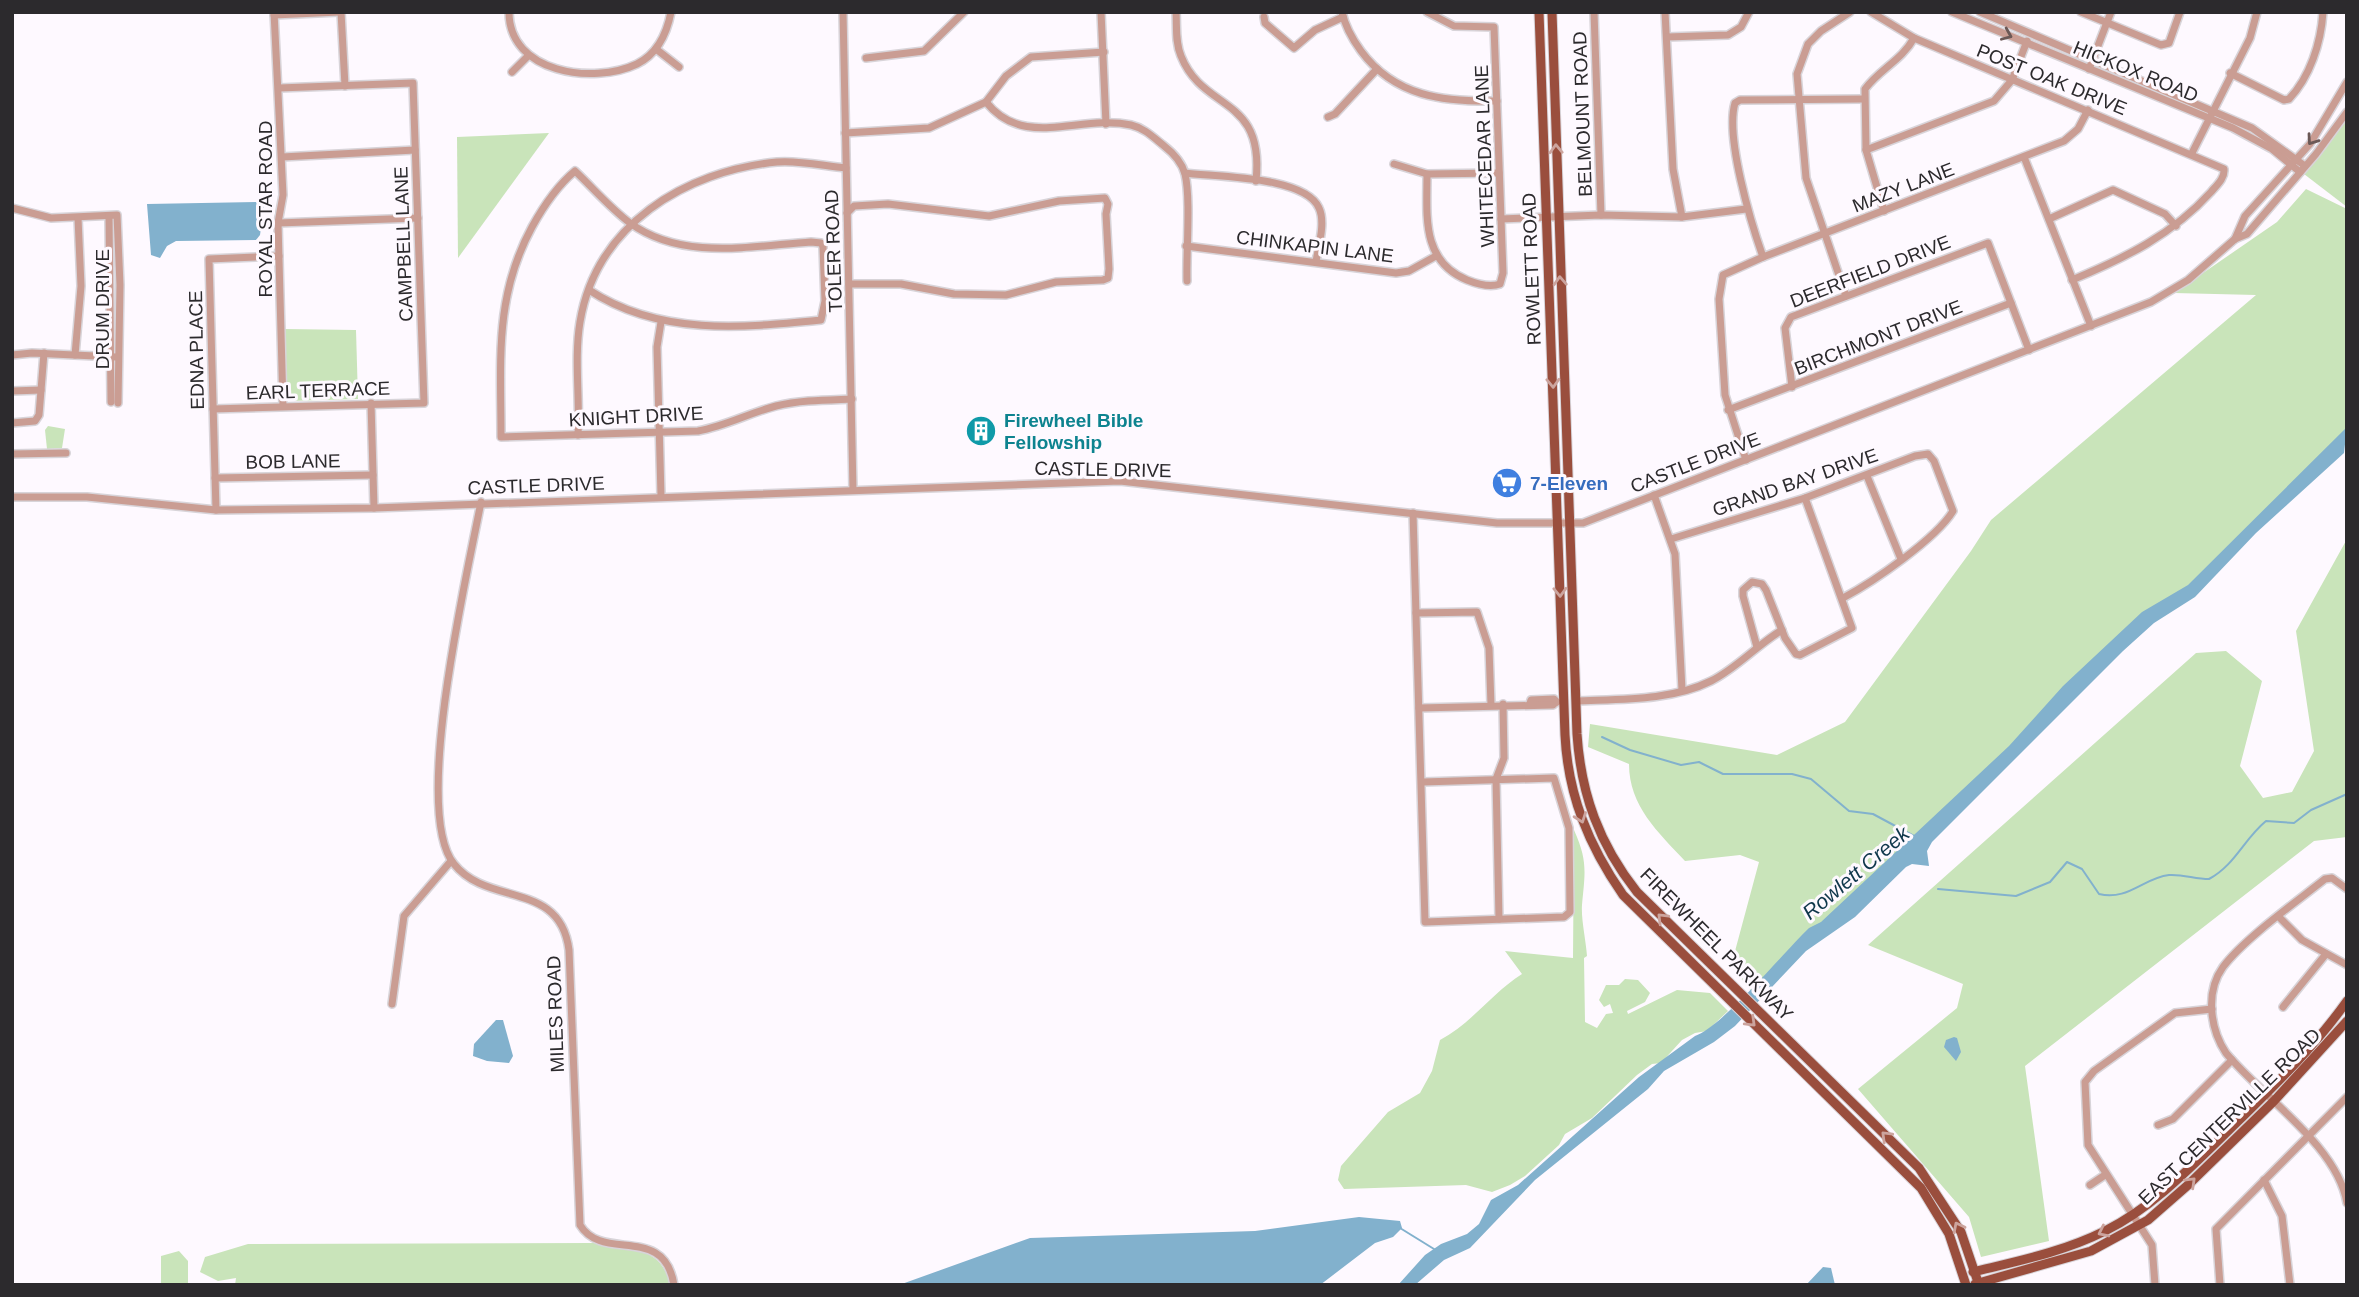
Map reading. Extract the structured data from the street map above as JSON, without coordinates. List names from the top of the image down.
{
  "streets": {
    "main road": ["ROWLETT ROAD", "FIREWHEEL PARKWAY", "EAST CENTERVILLE ROAD"],
    "street": [
      "HICKOX ROAD",
      "POST OAK DRIVE",
      "BELMOUNT ROAD",
      "WHITECEDAR LANE",
      "MAZY LANE",
      "ROYAL STAR ROAD",
      "CAMPBELL LANE",
      "CHINKAPIN LANE",
      "TOLER ROAD",
      "DEERFIELD DRIVE",
      "DRUM DRIVE",
      "BIRCHMONT DRIVE",
      "EDNA PLACE",
      "EARL TERRACE",
      "KNIGHT DRIVE",
      "BOB LANE",
      "CASTLE DRIVE",
      "GRAND BAY DRIVE",
      "MILES ROAD"
    ]
  },
  "crossings": [
    ["HICKOX ROAD", "CASTLE DRIVE"],
    ["POST OAK DRIVE", "MAZY LANE"],
    ["WHITECEDAR LANE", "CHINKAPIN LANE"],
    ["MAZY LANE", "BIRCHMONT DRIVE"],
    ["ROYAL STAR ROAD", "EDNA PLACE"],
    ["ROYAL STAR ROAD", "EARL TERRACE"],
    ["CAMPBELL LANE", "EARL TERRACE"],
    ["TOLER ROAD", "KNIGHT DRIVE"],
    ["TOLER ROAD", "CASTLE DRIVE"],
    ["ROWLETT ROAD", "CASTLE DRIVE"],
    ["ROWLETT ROAD", "FIREWHEEL PARKWAY"],
    ["DEERFIELD DRIVE", "BIRCHMONT DRIVE"],
    ["EDNA PLACE", "EARL TERRACE"],
    ["EDNA PLACE", "BOB LANE"],
    ["EDNA PLACE", "CASTLE DRIVE"],
    ["CASTLE DRIVE", "FIREWHEEL PARKWAY"],
    ["FIREWHEEL PARKWAY", "EAST CENTERVILLE ROAD"]
  ],
  "water": ["Rowlett Creek"],
  "places": {
    "building": ["Firewheel Bible Fellowship"],
    "supermarket": ["7-Eleven"]
  }
}
